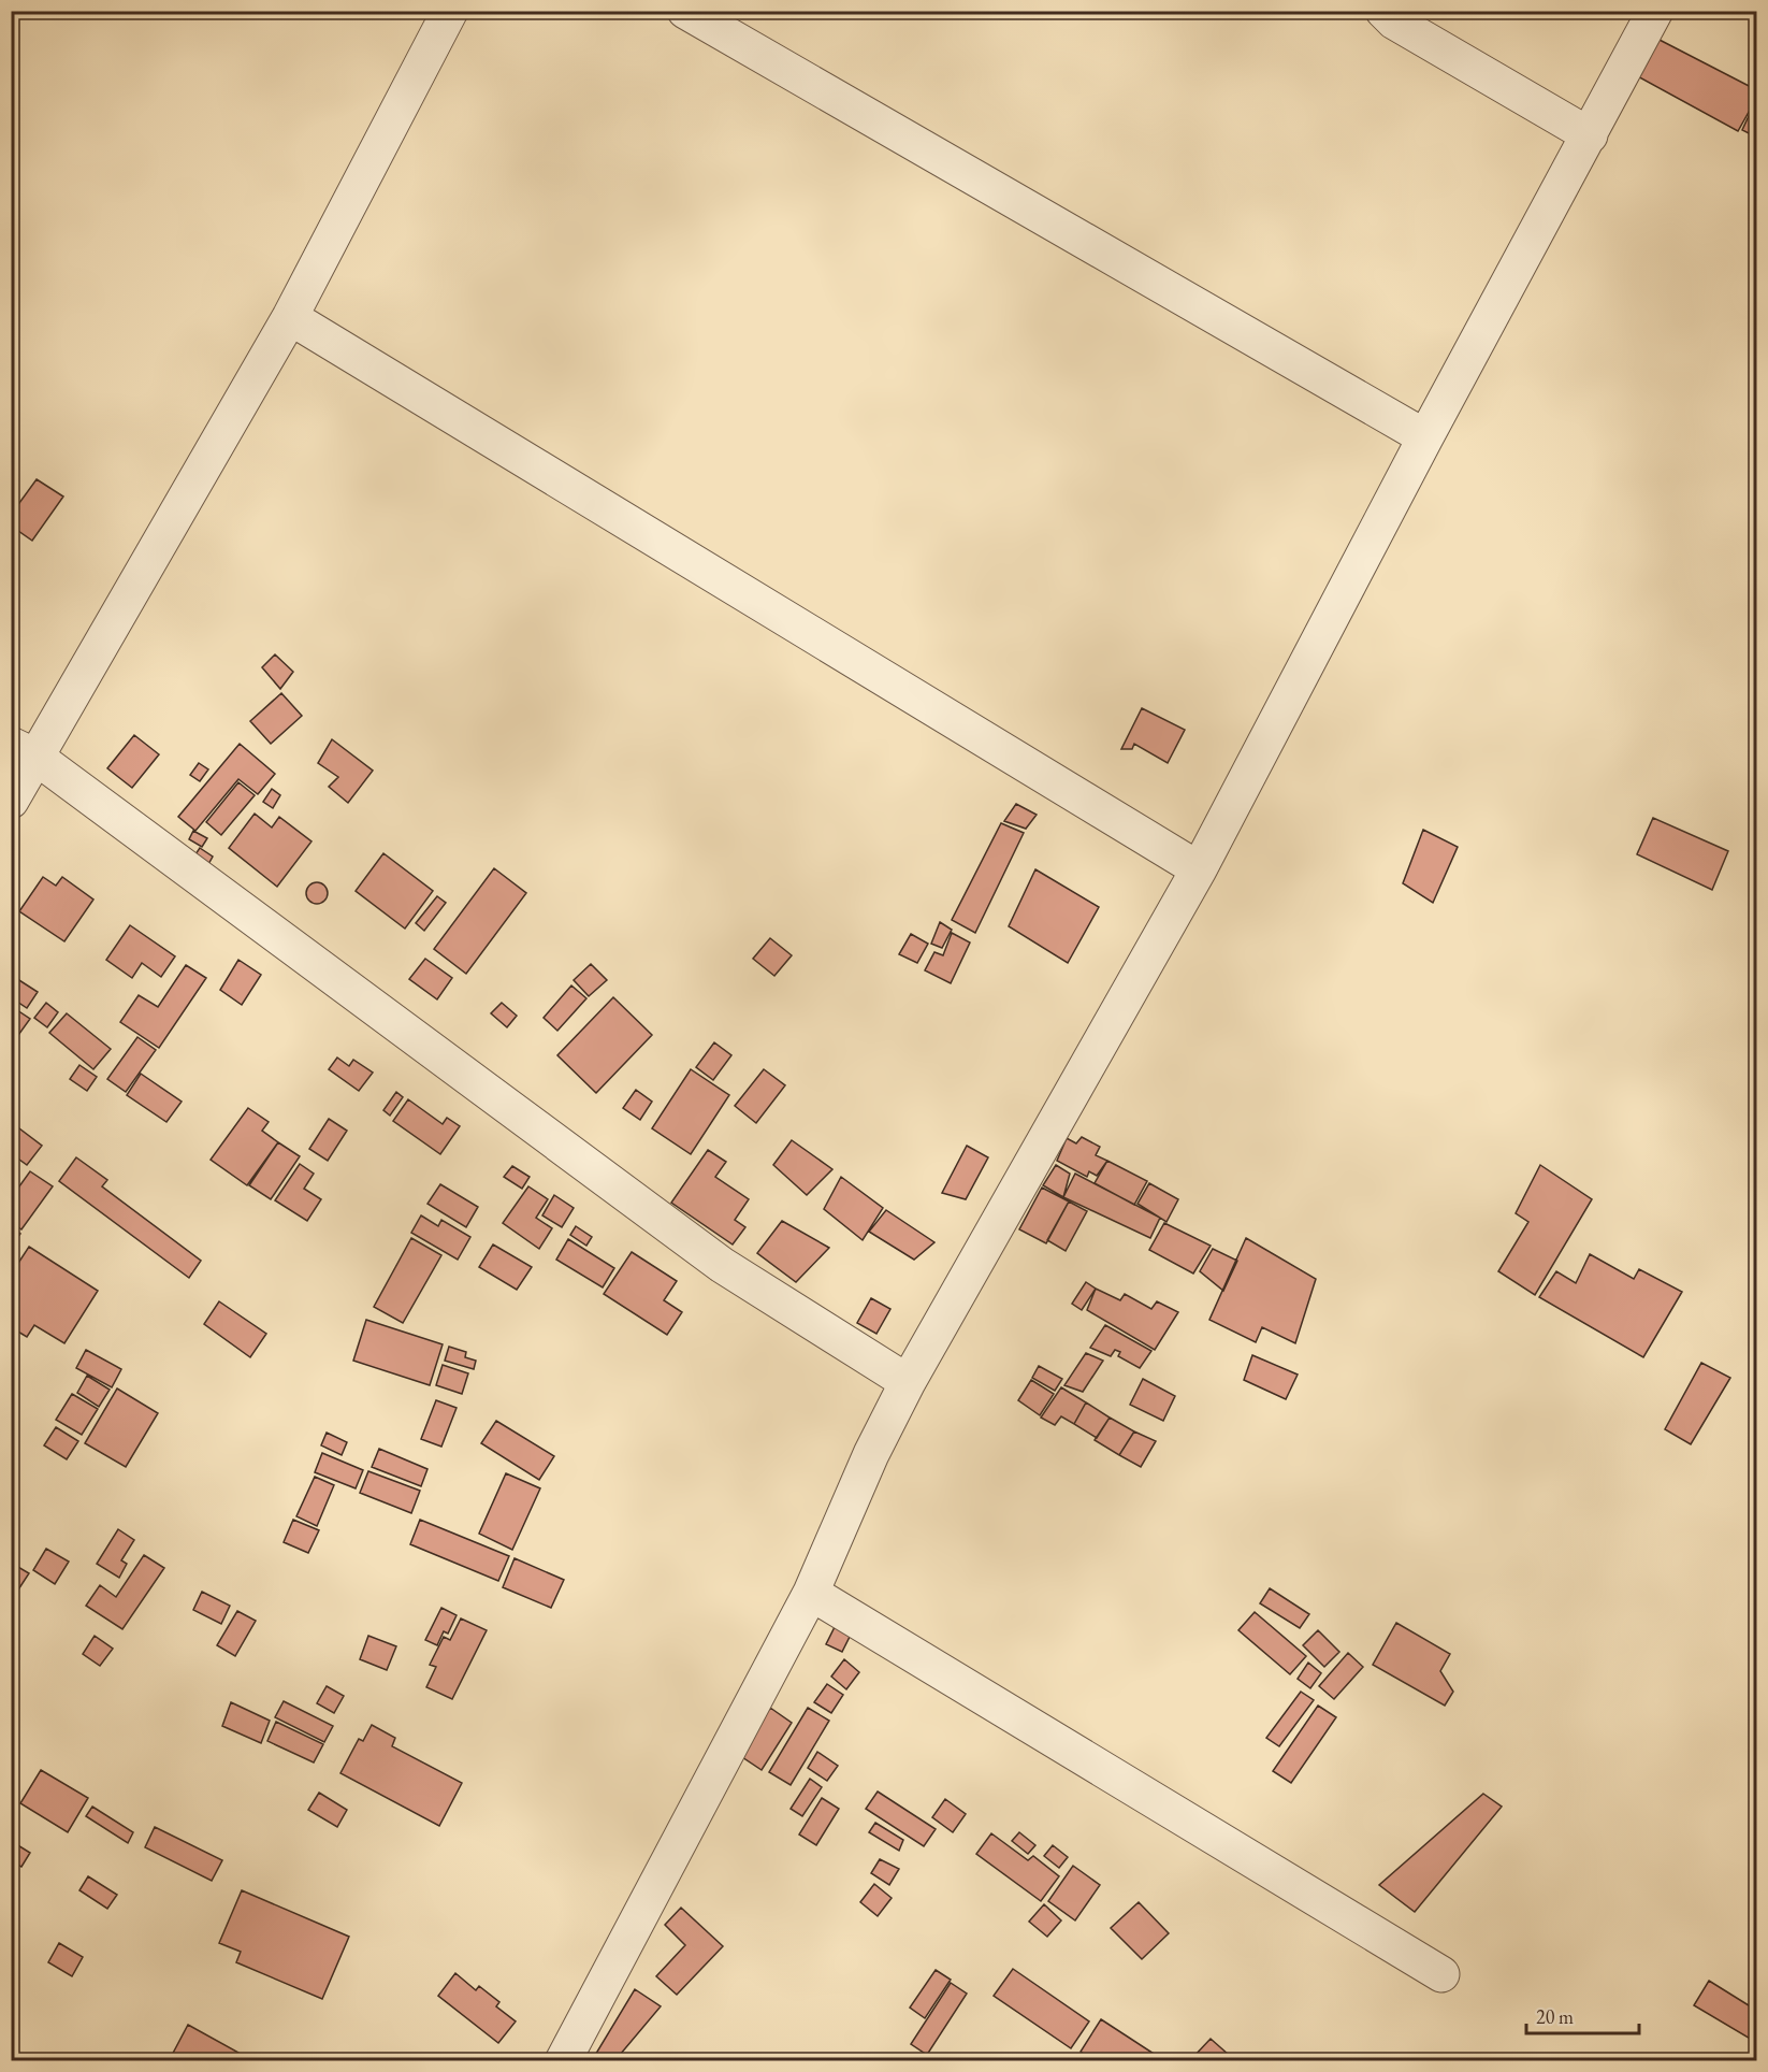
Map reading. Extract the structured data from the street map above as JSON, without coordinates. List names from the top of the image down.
{
  "scale_bar": "20 m"
}
